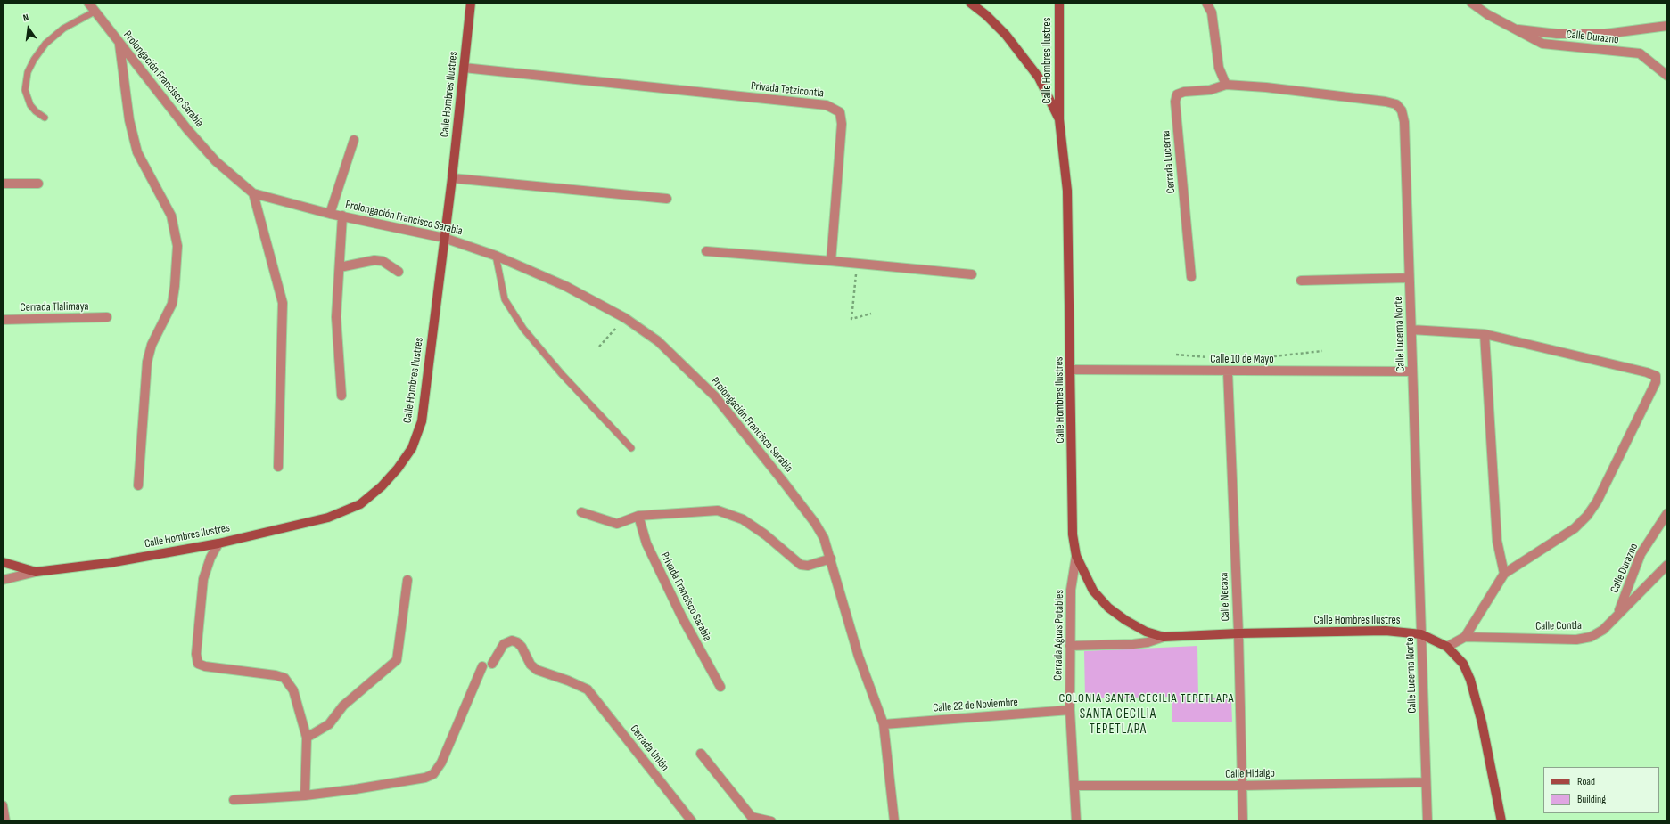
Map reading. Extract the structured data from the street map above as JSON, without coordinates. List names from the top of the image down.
{
  "streets": {
    "main road": ["Calle Hombres Ilustres"],
    "street": [
      "Calle Durazno",
      "Prolongación Francisco Sarabia",
      "Privada Tetzicontla",
      "Cerrada Lucerna",
      "Cerrada Tlalimaya",
      "Calle Lucerna Norte",
      "Calle 10 de Mayo",
      "Privada Francisco Sarabia",
      "Calle Necaxa",
      "Calle Contla",
      "Cerrada Aguas Potables",
      "Calle 22 de Noviembre",
      "Cerrada Unión",
      "Calle Hidalgo"
    ]
  },
  "crossings": [
    ["Calle Durazno", "Calle Contla"],
    ["Calle Hombres Ilustres", "Prolongación Francisco Sarabia"],
    ["Calle Hombres Ilustres", "Privada Tetzicontla"],
    ["Calle Hombres Ilustres", "Calle Lucerna Norte"],
    ["Calle Hombres Ilustres", "Calle 10 de Mayo"],
    ["Calle Hombres Ilustres", "Calle Necaxa"],
    ["Calle Hombres Ilustres", "Cerrada Aguas Potables"],
    ["Prolongación Francisco Sarabia", "Calle 22 de Noviembre"],
    ["Cerrada Lucerna", "Calle Lucerna Norte"],
    ["Calle Lucerna Norte", "Calle 10 de Mayo"],
    ["Calle Lucerna Norte", "Calle Hidalgo"],
    ["Calle 10 de Mayo", "Calle Necaxa"],
    ["Calle Necaxa", "Calle Hidalgo"],
    ["Cerrada Aguas Potables", "Calle 22 de Noviembre"],
    ["Cerrada Aguas Potables", "Calle Hidalgo"]
  ],
  "districts": ["COLONIA SANTA CECILIA TEPETLAPA", "SANTA CECILIA TEPETLAPA"],
  "legend": ["Road", "Building"],
  "north": "top"
}
